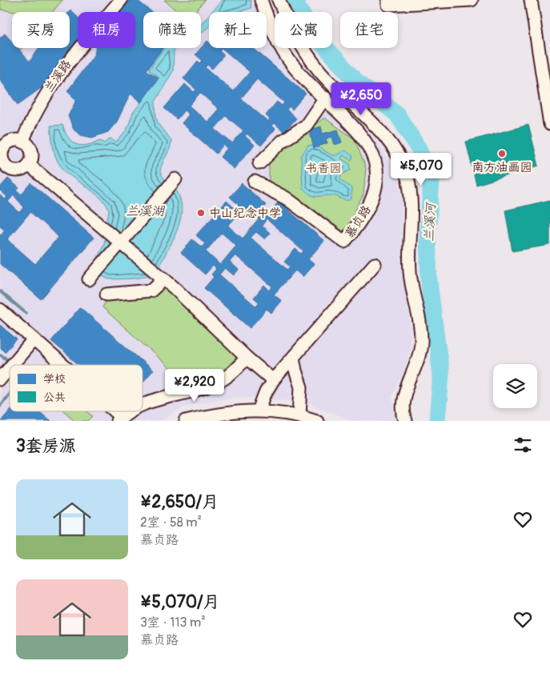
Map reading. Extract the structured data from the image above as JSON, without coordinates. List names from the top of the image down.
{
  "streets": {
    "street": ["兰溪路", "慕贞路"]
  },
  "water": ["兰溪湖", "兰溪河"],
  "parks": ["书香园"],
  "places": ["南方油画园", "中山纪念中学"],
  "legend": ["学校", "公共"],
  "page": {
    "chip": [
      "买房",
      "租房",
      "筛选",
      "新上",
      "公寓",
      "住宅"
    ],
    "price": ["¥2,650", "¥5,070", "¥2,920"],
    "heading": "3套房源",
    "list": [
      {
        "name": "¥2,650/月",
        "note": "2室 · 58 m² · 慕贞路"
      },
      {
        "name": "¥5,070/月",
        "note": "3室 · 113 m² · 慕贞路"
      }
    ]
  }
}
